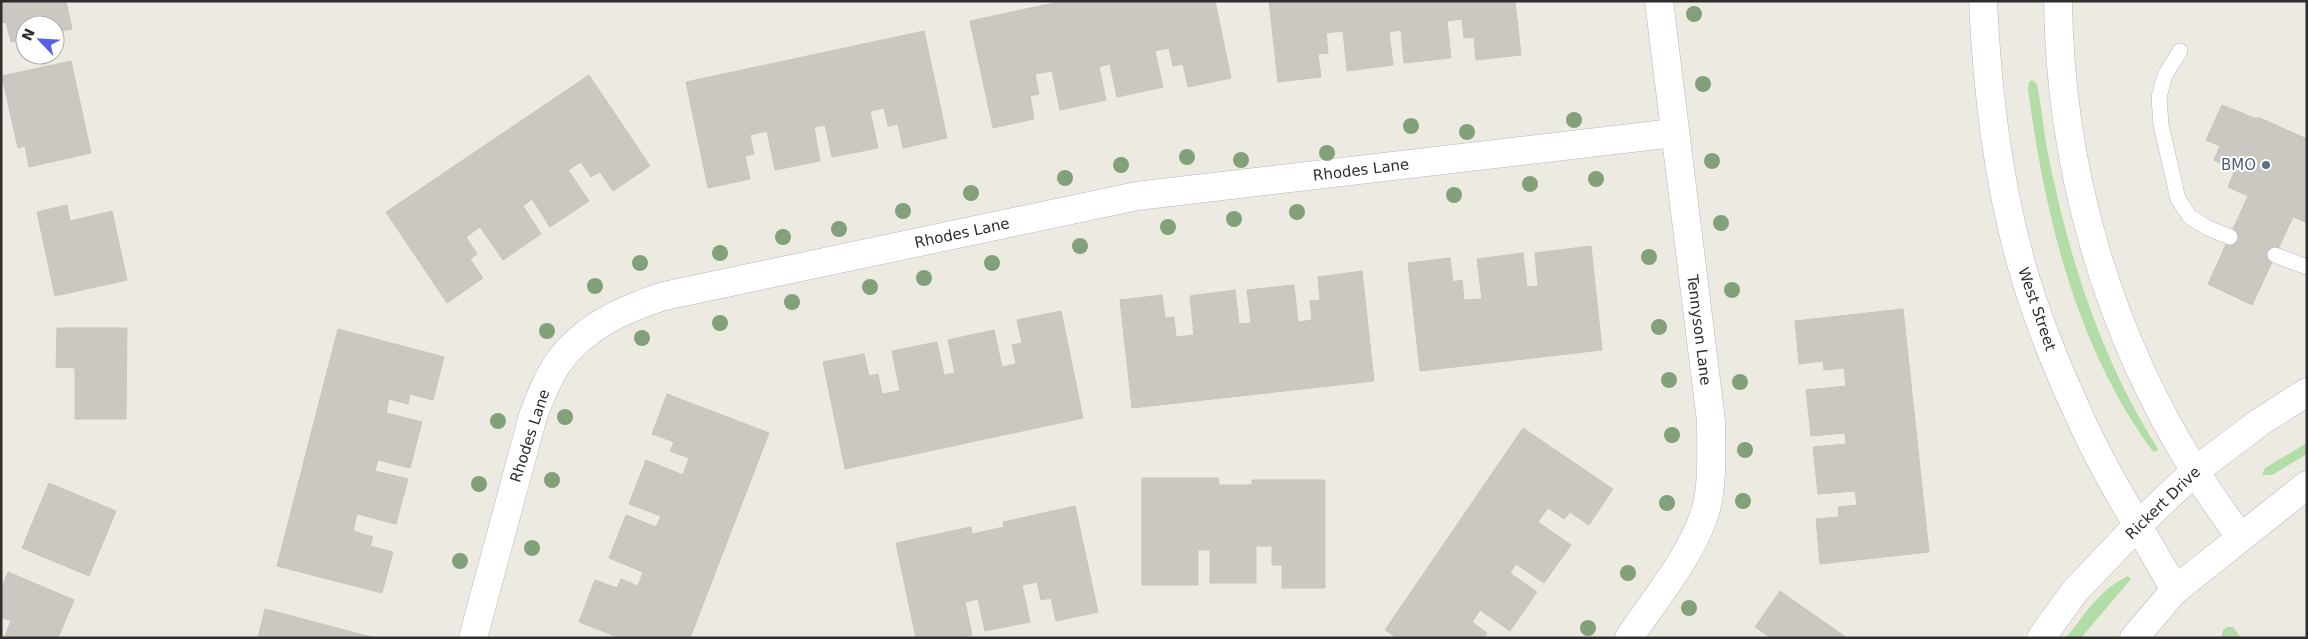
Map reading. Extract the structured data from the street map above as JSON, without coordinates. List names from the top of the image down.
{
  "streets": {
    "street": [
      "Rhodes Lane",
      "West Street",
      "Tennyson Lane",
      "Rickert Drive"
    ]
  },
  "crossings": [
    ["Rhodes Lane", "Tennyson Lane"],
    ["West Street", "Rickert Drive"]
  ],
  "places": ["BMO"],
  "north": "top left"
}
